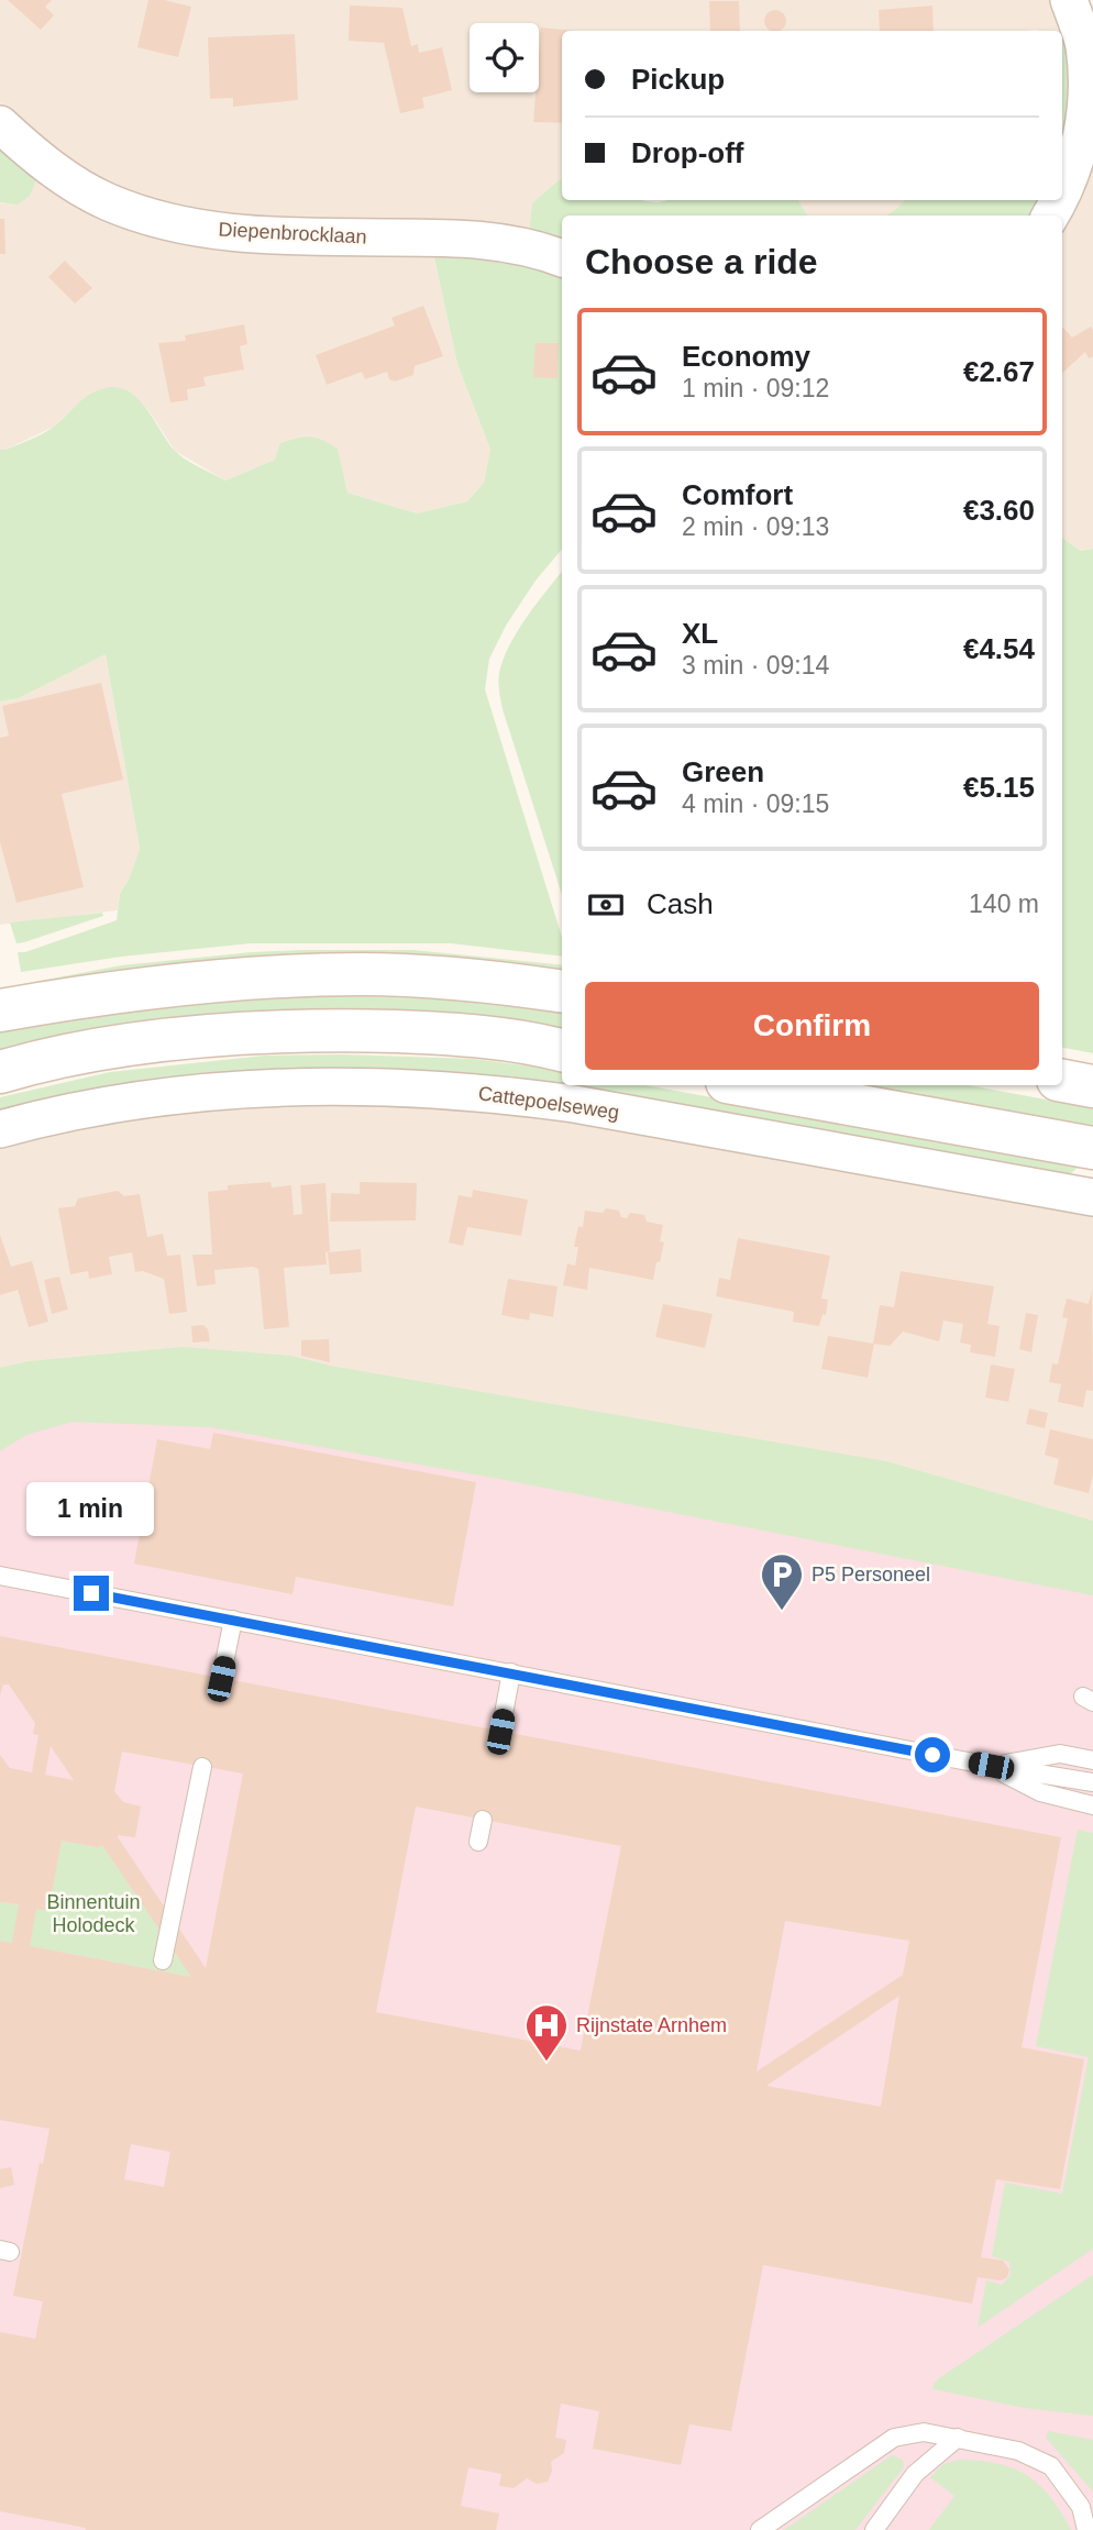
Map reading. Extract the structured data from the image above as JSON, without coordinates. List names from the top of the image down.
{
  "streets": {
    "street": ["Diepenbrocklaan", "Cattepoelseweg"]
  },
  "parks": ["Binnentuin Holodeck"],
  "places": {
    "parking": ["P5 Personeel"],
    "hospital": ["Rijnstate Arnhem"]
  },
  "page": {
    "banner": ["Pickup", "Drop-off"],
    "heading": "Choose a ride",
    "list": [
      {
        "name": "Economy",
        "note": "1 min · 09:12",
        "value": "€2.67"
      },
      {
        "name": "Comfort",
        "note": "2 min · 09:13",
        "value": "€3.60"
      },
      {
        "name": "XL",
        "note": "3 min · 09:14",
        "value": "€4.54"
      },
      {
        "name": "Green",
        "note": "4 min · 09:15",
        "value": "€5.15"
      }
    ],
    "pay": ["Cash", "140 m"],
    "buttons": "Confirm",
    "bubble": "1 min"
  }
}
